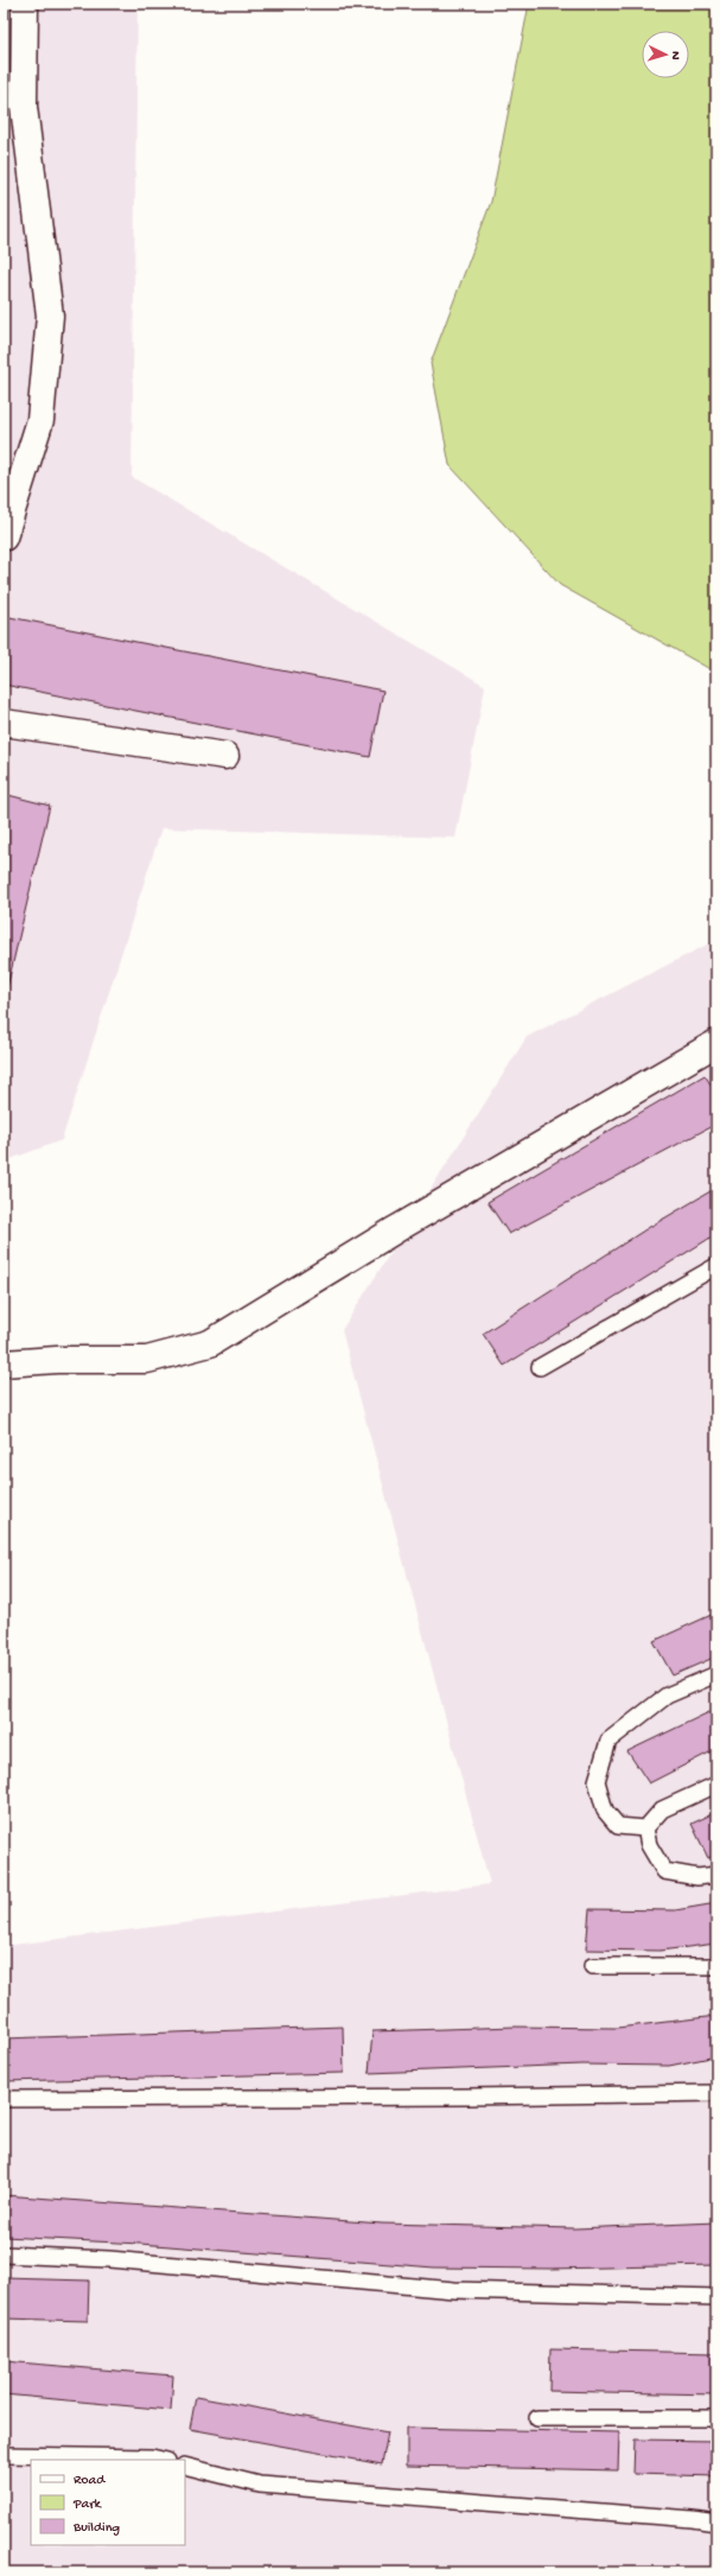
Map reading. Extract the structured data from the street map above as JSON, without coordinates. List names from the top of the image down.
{
  "legend": ["Road", "Park", "Building"],
  "north": "right"
}
